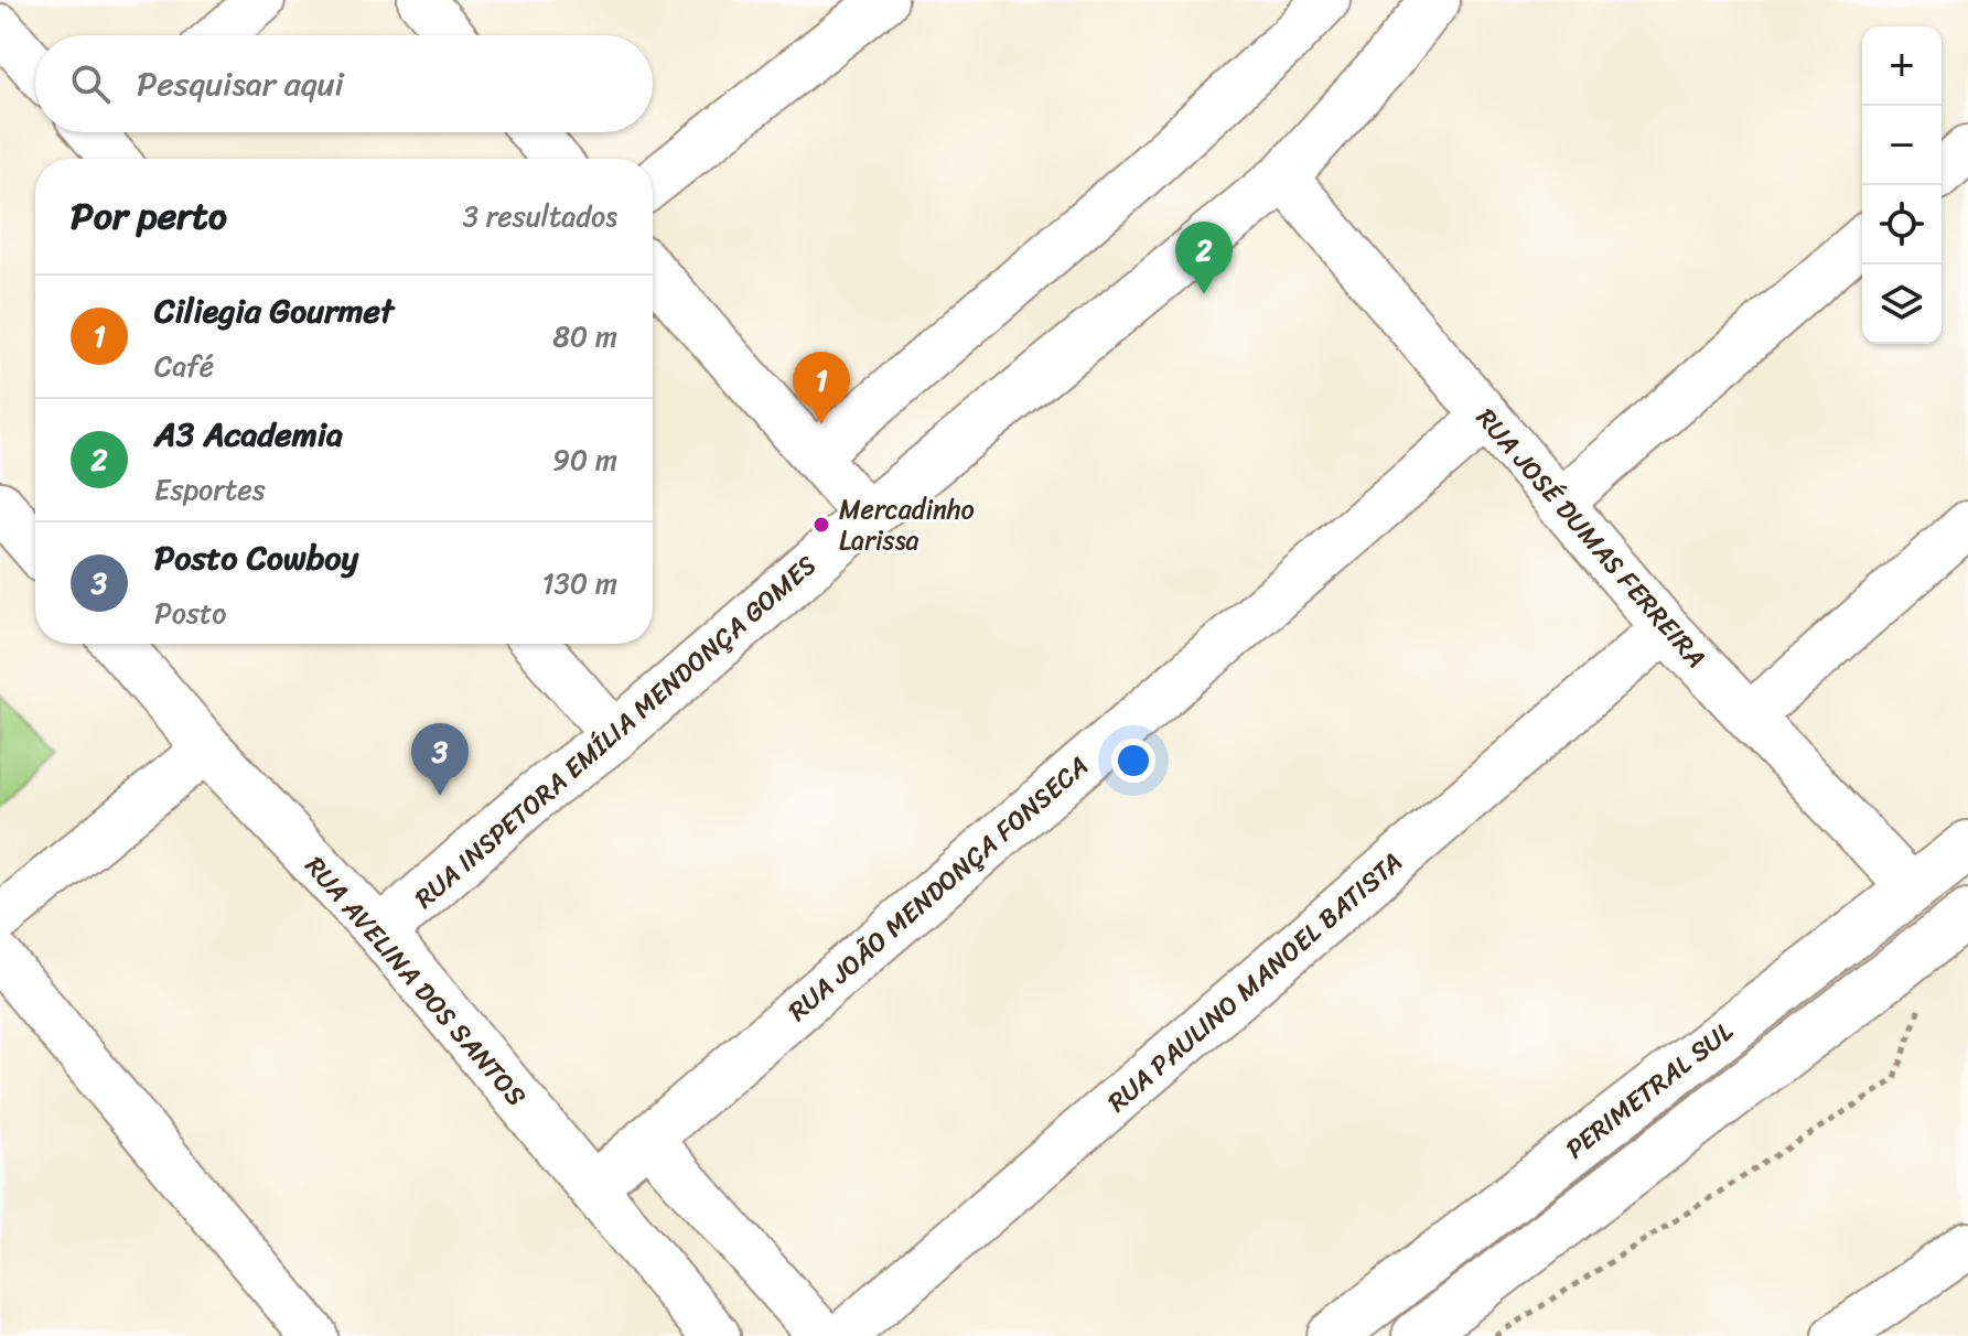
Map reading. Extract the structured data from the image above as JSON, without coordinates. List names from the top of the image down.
{
  "streets": {
    "main road": ["RUA INSPETORA EMÍLIA MENDONÇA GOMES", "RUA AVELINA DOS SANTOS", "PERIMETRAL SUL"],
    "street": ["RUA JOSÉ DUMAS FERREIRA", "RUA JOÃO MENDONÇA FONSECA", "RUA PAULINO MANOEL BATISTA"]
  },
  "crossings": [
    ["RUA JOSÉ DUMAS FERREIRA", "RUA INSPETORA EMÍLIA MENDONÇA GOMES"],
    ["RUA JOSÉ DUMAS FERREIRA", "RUA JOÃO MENDONÇA FONSECA"],
    ["RUA JOSÉ DUMAS FERREIRA", "RUA PAULINO MANOEL BATISTA"],
    ["RUA JOSÉ DUMAS FERREIRA", "PERIMETRAL SUL"],
    ["RUA INSPETORA EMÍLIA MENDONÇA GOMES", "RUA AVELINA DOS SANTOS"],
    ["RUA JOÃO MENDONÇA FONSECA", "RUA AVELINA DOS SANTOS"]
  ],
  "places": ["Mercadinho Larissa"],
  "page": {
    "map_buttons": ["+", "−"],
    "search": "Pesquisar aqui",
    "heading": ["Por perto", "3 resultados"],
    "pins": ["2", "1", "3"],
    "list": [
      {
        "mark": "1",
        "name": "Ciliegia Gourmet",
        "note": "Café",
        "value": "80 m"
      },
      {
        "mark": "2",
        "name": "A3 Academia",
        "note": "Esportes",
        "value": "90 m"
      },
      {
        "mark": "3",
        "name": "Posto Cowboy",
        "note": "Posto",
        "value": "130 m"
      }
    ]
  }
}
